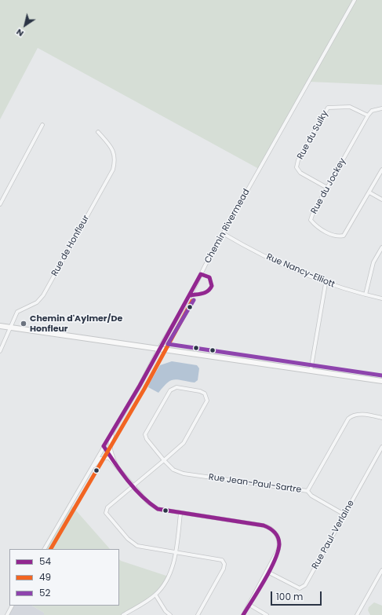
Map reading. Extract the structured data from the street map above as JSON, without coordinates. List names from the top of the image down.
{
  "streets": {
    "street": [
      "Rue du Sulky",
      "Rue du Jockey",
      "Chemin Rivermead",
      "Rue de Honfleur",
      "Rue Nancy-Elliott",
      "Rue Jean-Paul-Sartre",
      "Rue Paul-Verlaine"
    ]
  },
  "crossings": [
    ["Rue du Sulky", "Rue du Jockey"],
    ["Chemin Rivermead", "Rue Nancy-Elliott"],
    ["Rue Jean-Paul-Sartre", "Rue Paul-Verlaine"]
  ],
  "places": ["Chemin d'Aylmer/De Honfleur"],
  "lines": ["transit line 54", "transit line 52", "transit line 49"],
  "legend": ["54", "49", "52"],
  "scale_bar": "100 m",
  "north": "bottom left"
}
